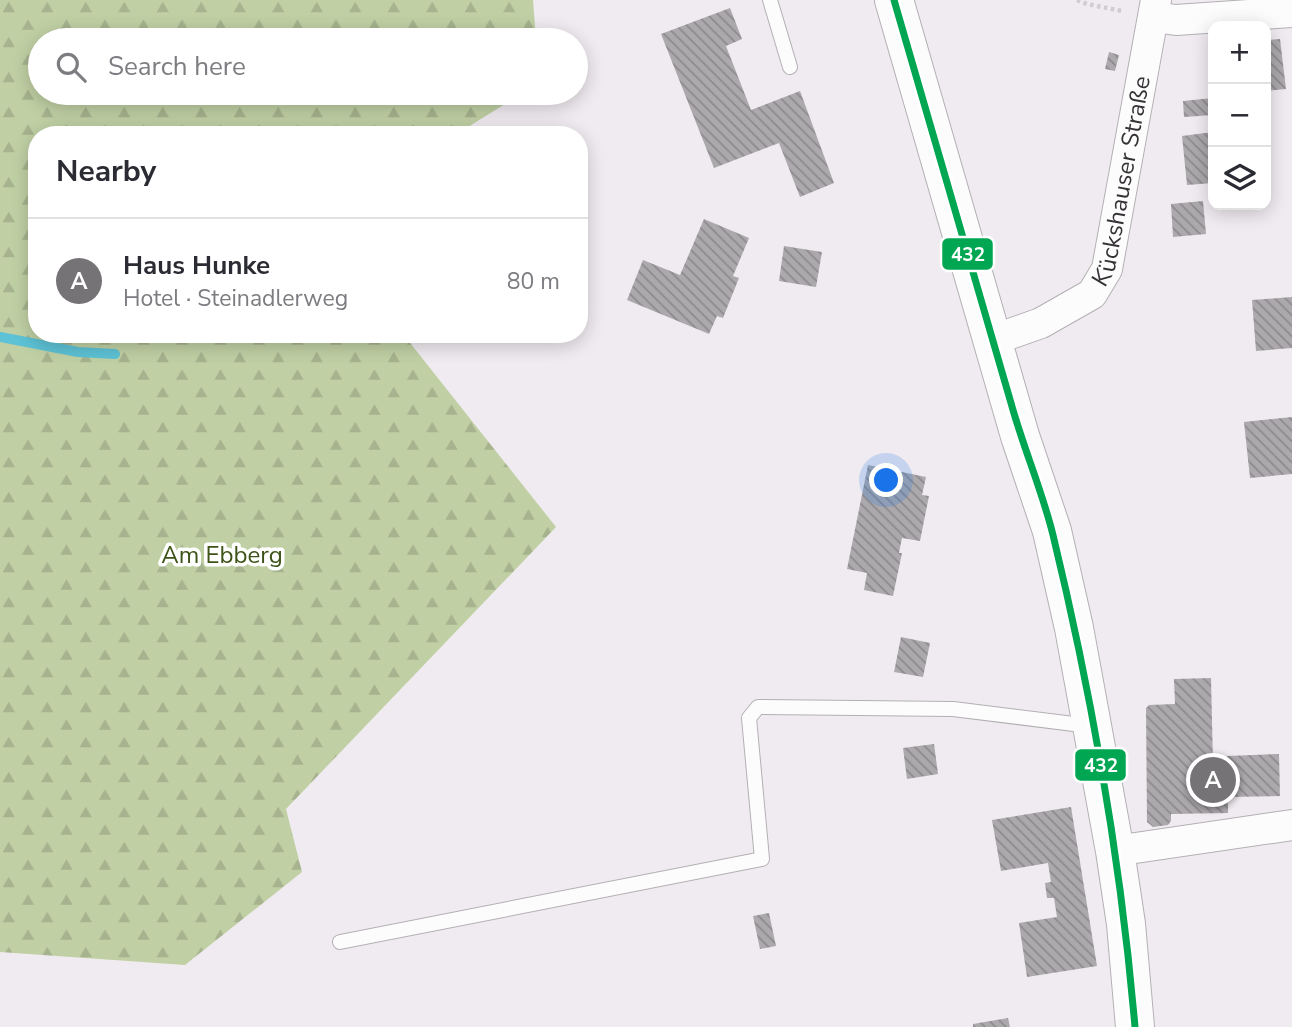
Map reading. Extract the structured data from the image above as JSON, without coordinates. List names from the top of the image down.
{
  "streets": {
    "street": ["Kückshauser Straße"]
  },
  "parks": ["Am Ebberg"],
  "lines": ["transit line 432"],
  "page": {
    "map_buttons": ["+", "−"],
    "search": "Search here",
    "heading": "Nearby",
    "list": [
      {
        "mark": "A",
        "name": "Haus Hunke",
        "note": "Hotel · Steinadlerweg",
        "value": "80 m"
      }
    ],
    "pins": "A"
  }
}
